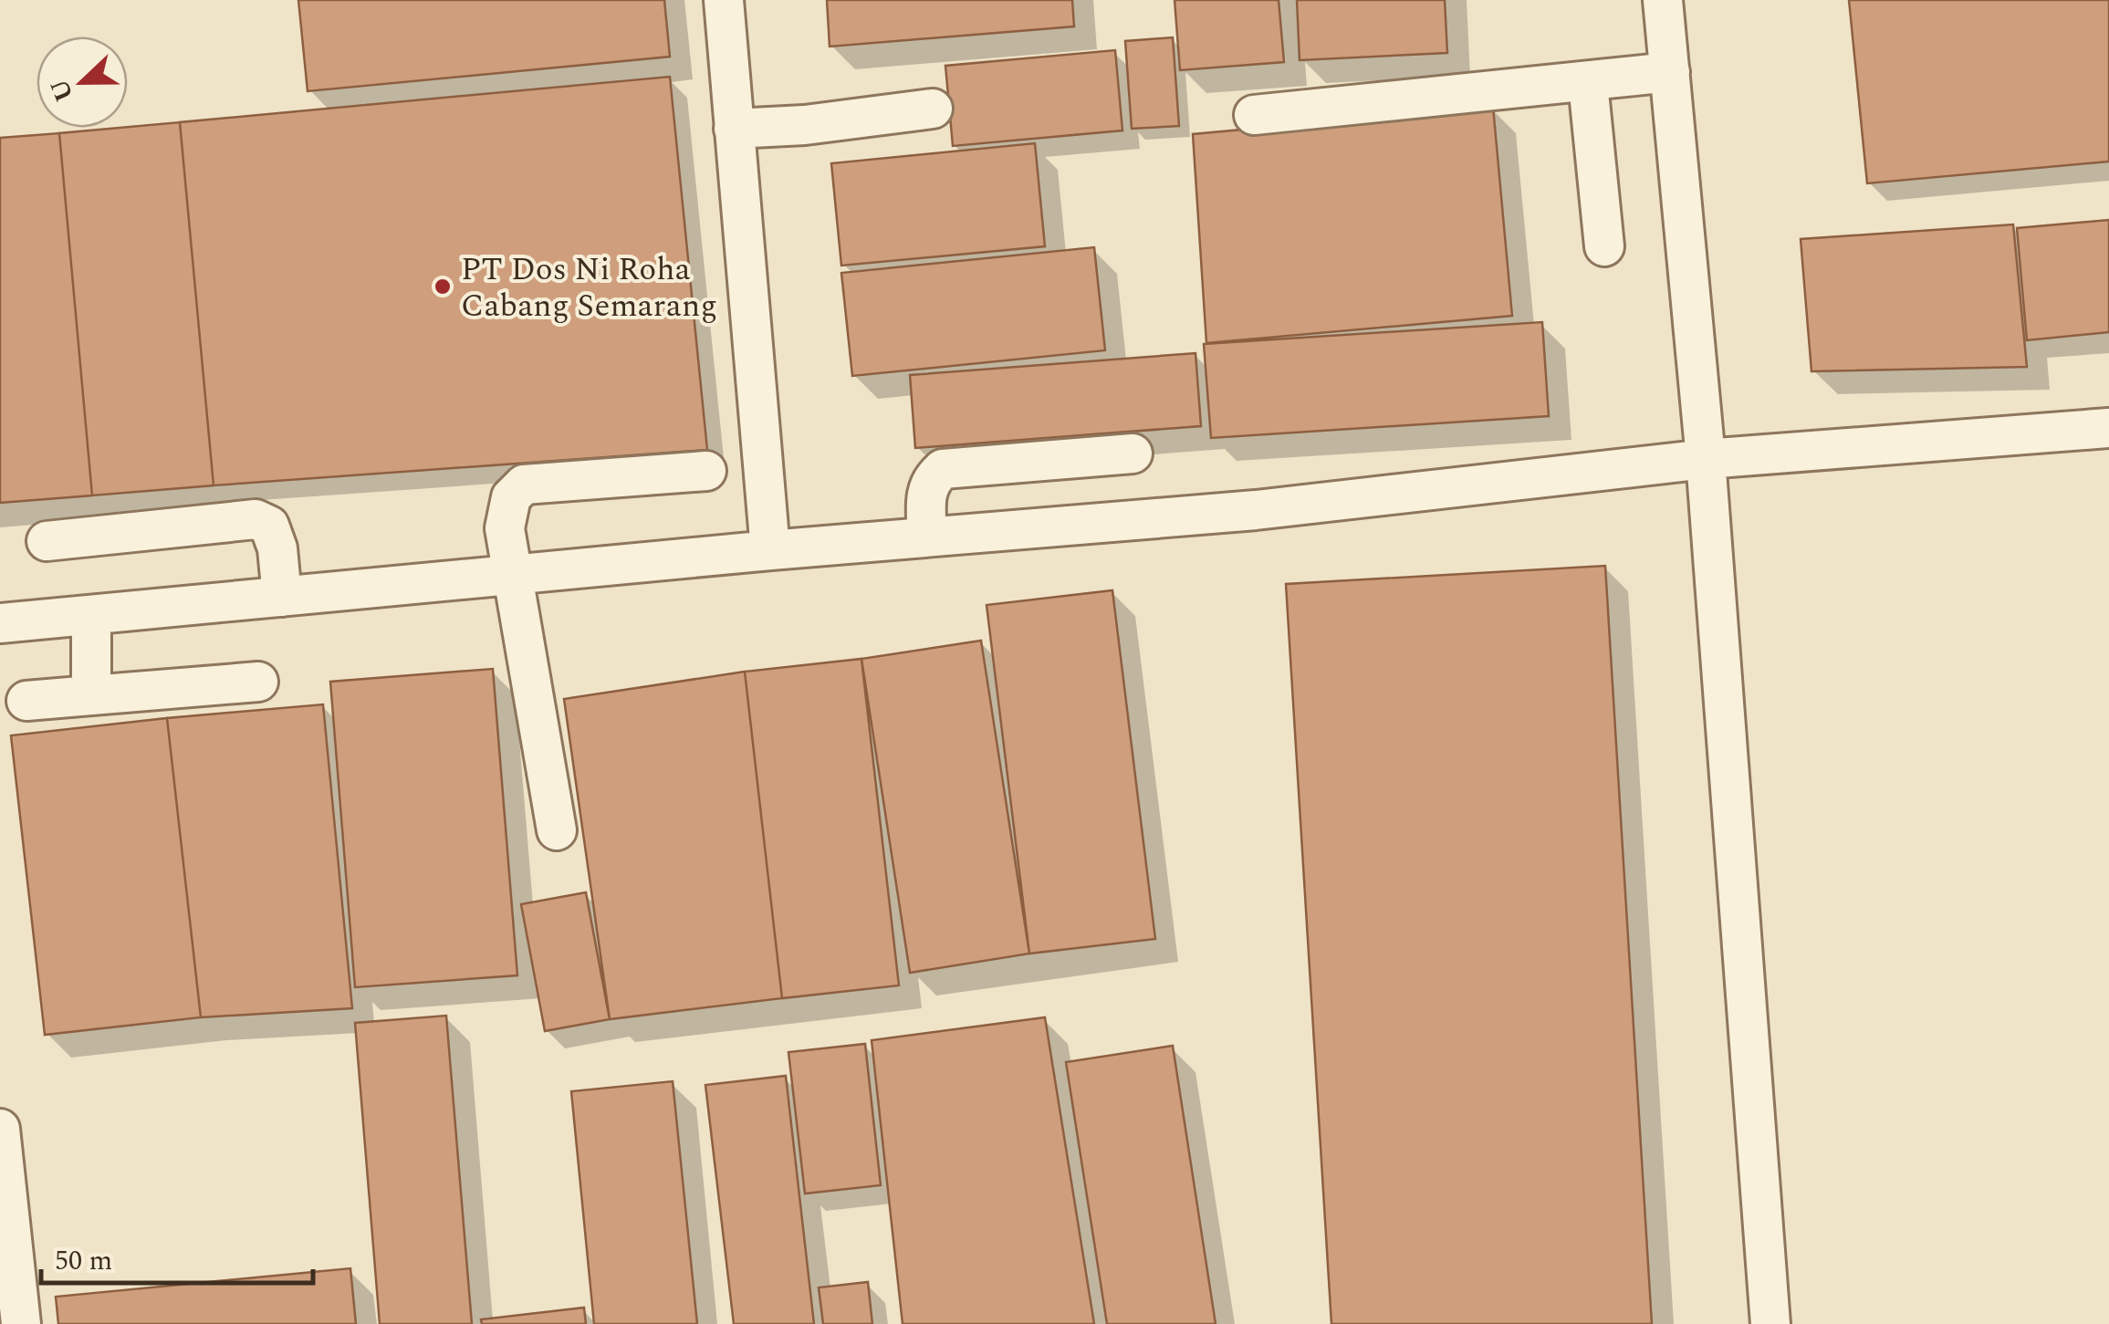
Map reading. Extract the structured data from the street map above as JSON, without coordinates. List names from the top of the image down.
{
  "places": ["PT Dos Ni Roha Cabang Semarang"],
  "scale_bar": "50 m",
  "north": "left"
}
